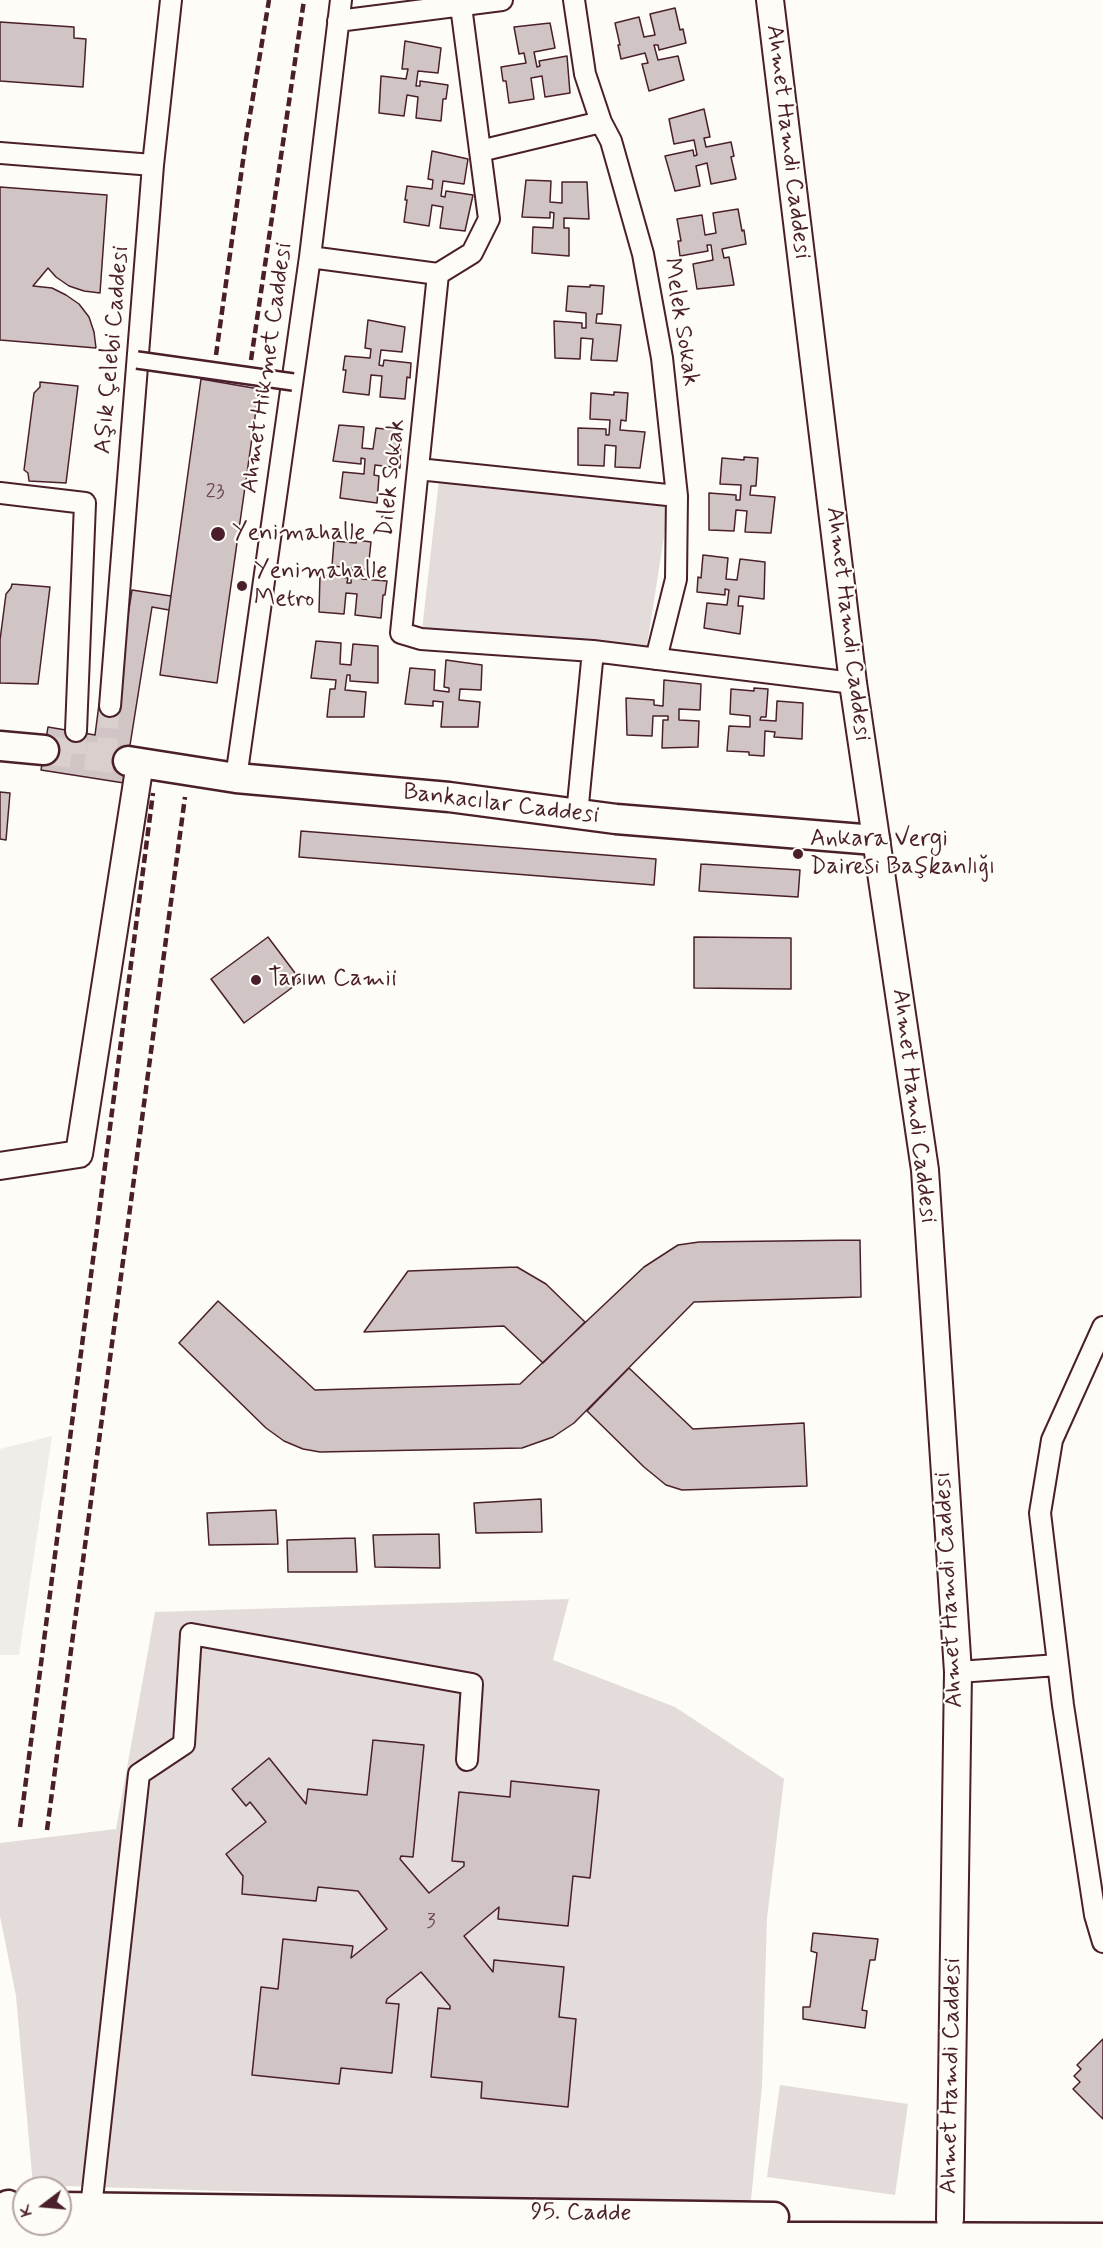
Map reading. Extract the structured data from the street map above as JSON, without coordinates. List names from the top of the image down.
{
  "streets": {
    "main road": ["Bankacılar Caddesi", "95. Cadde"],
    "street": [
      "Ahmet Hamdi Caddesi",
      "Melek Sokak",
      "Aşık Çelebi Caddesi",
      "Ahmet Hikmet Caddesi",
      "Dilek Sokak"
    ]
  },
  "crossings": [
    ["Ahmet Hamdi Caddesi", "Dilek Sokak"],
    ["Ahmet Hamdi Caddesi", "Bankacılar Caddesi"],
    ["Ahmet Hamdi Caddesi", "95. Cadde"],
    ["Melek Sokak", "Dilek Sokak"],
    ["Ahmet Hikmet Caddesi", "Bankacılar Caddesi"]
  ],
  "places": [
    "Yenimahalle",
    "Yenimahalle Metro",
    "Ankara Vergi Dairesi Başkanlığı",
    "Tarım Camii"
  ],
  "house_numbers": ["23", "3"],
  "north": "left"
}
